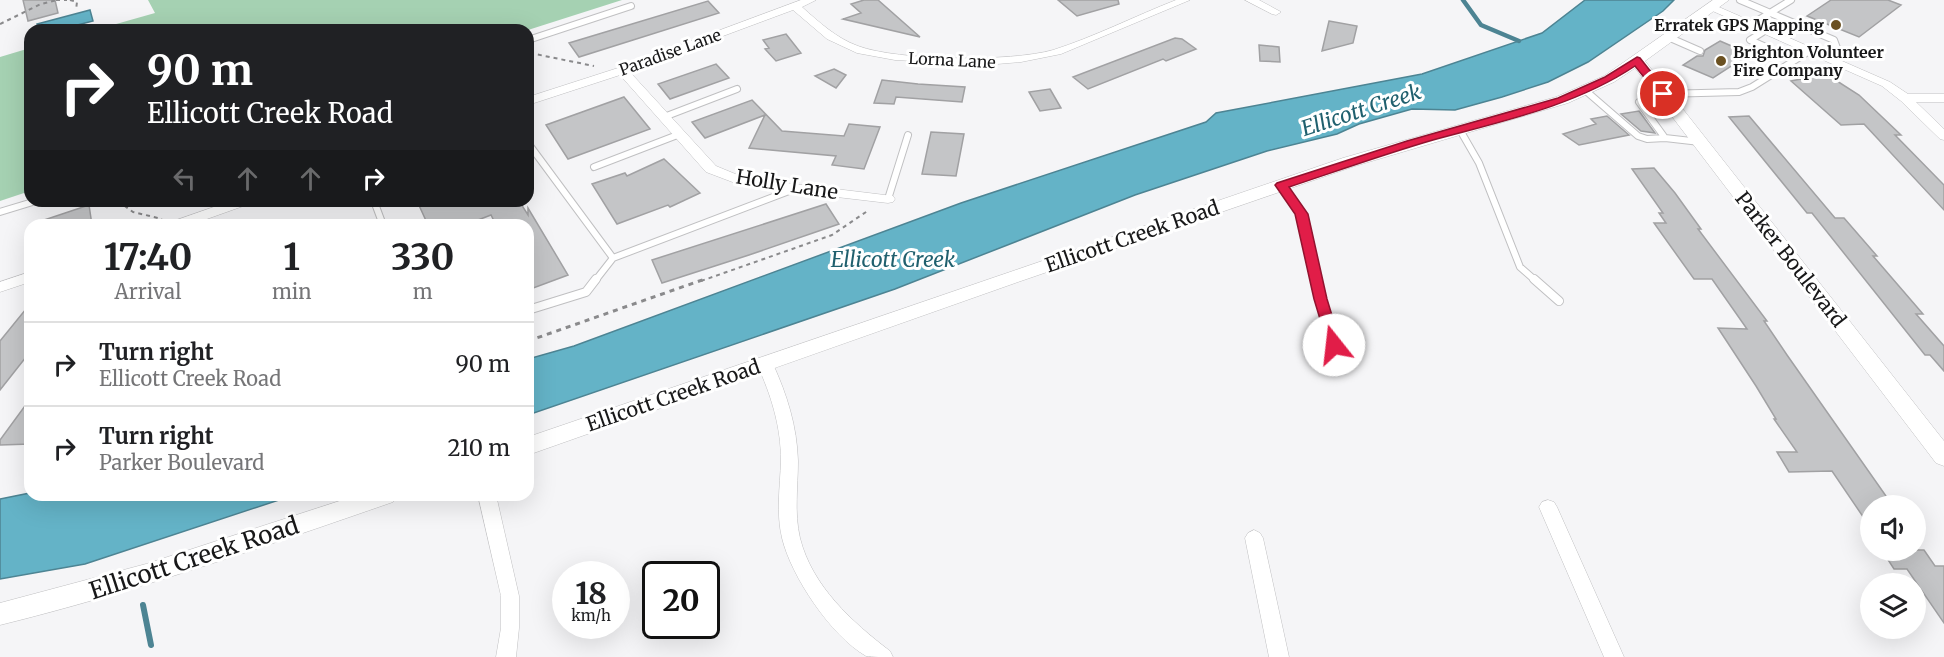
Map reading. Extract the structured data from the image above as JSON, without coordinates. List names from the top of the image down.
{
  "streets": {
    "street": [
      "Paradise Lane",
      "Lorna Lane",
      "Holly Lane",
      "Ellicott Creek Road",
      "Parker Boulevard"
    ]
  },
  "crossings": [
    ["Paradise Lane", "Lorna Lane"],
    ["Paradise Lane", "Holly Lane"],
    ["Ellicott Creek Road", "Parker Boulevard"]
  ],
  "water": ["Ellicott Creek"],
  "places": ["Erratek GPS Mapping", "Brighton Volunteer Fire Company"],
  "page": {
    "turn": ["90 m", "Ellicott Creek Road"],
    "eta": [
      "17:40",
      "Arrival",
      "1",
      "min",
      "330",
      "m"
    ],
    "list": [
      {
        "name": "Turn right",
        "note": "Ellicott Creek Road",
        "value": "90 m"
      },
      {
        "name": "Turn right",
        "note": "Parker Boulevard",
        "value": "210 m"
      }
    ],
    "speed": "18 km/h",
    "limit": "20"
  }
}
